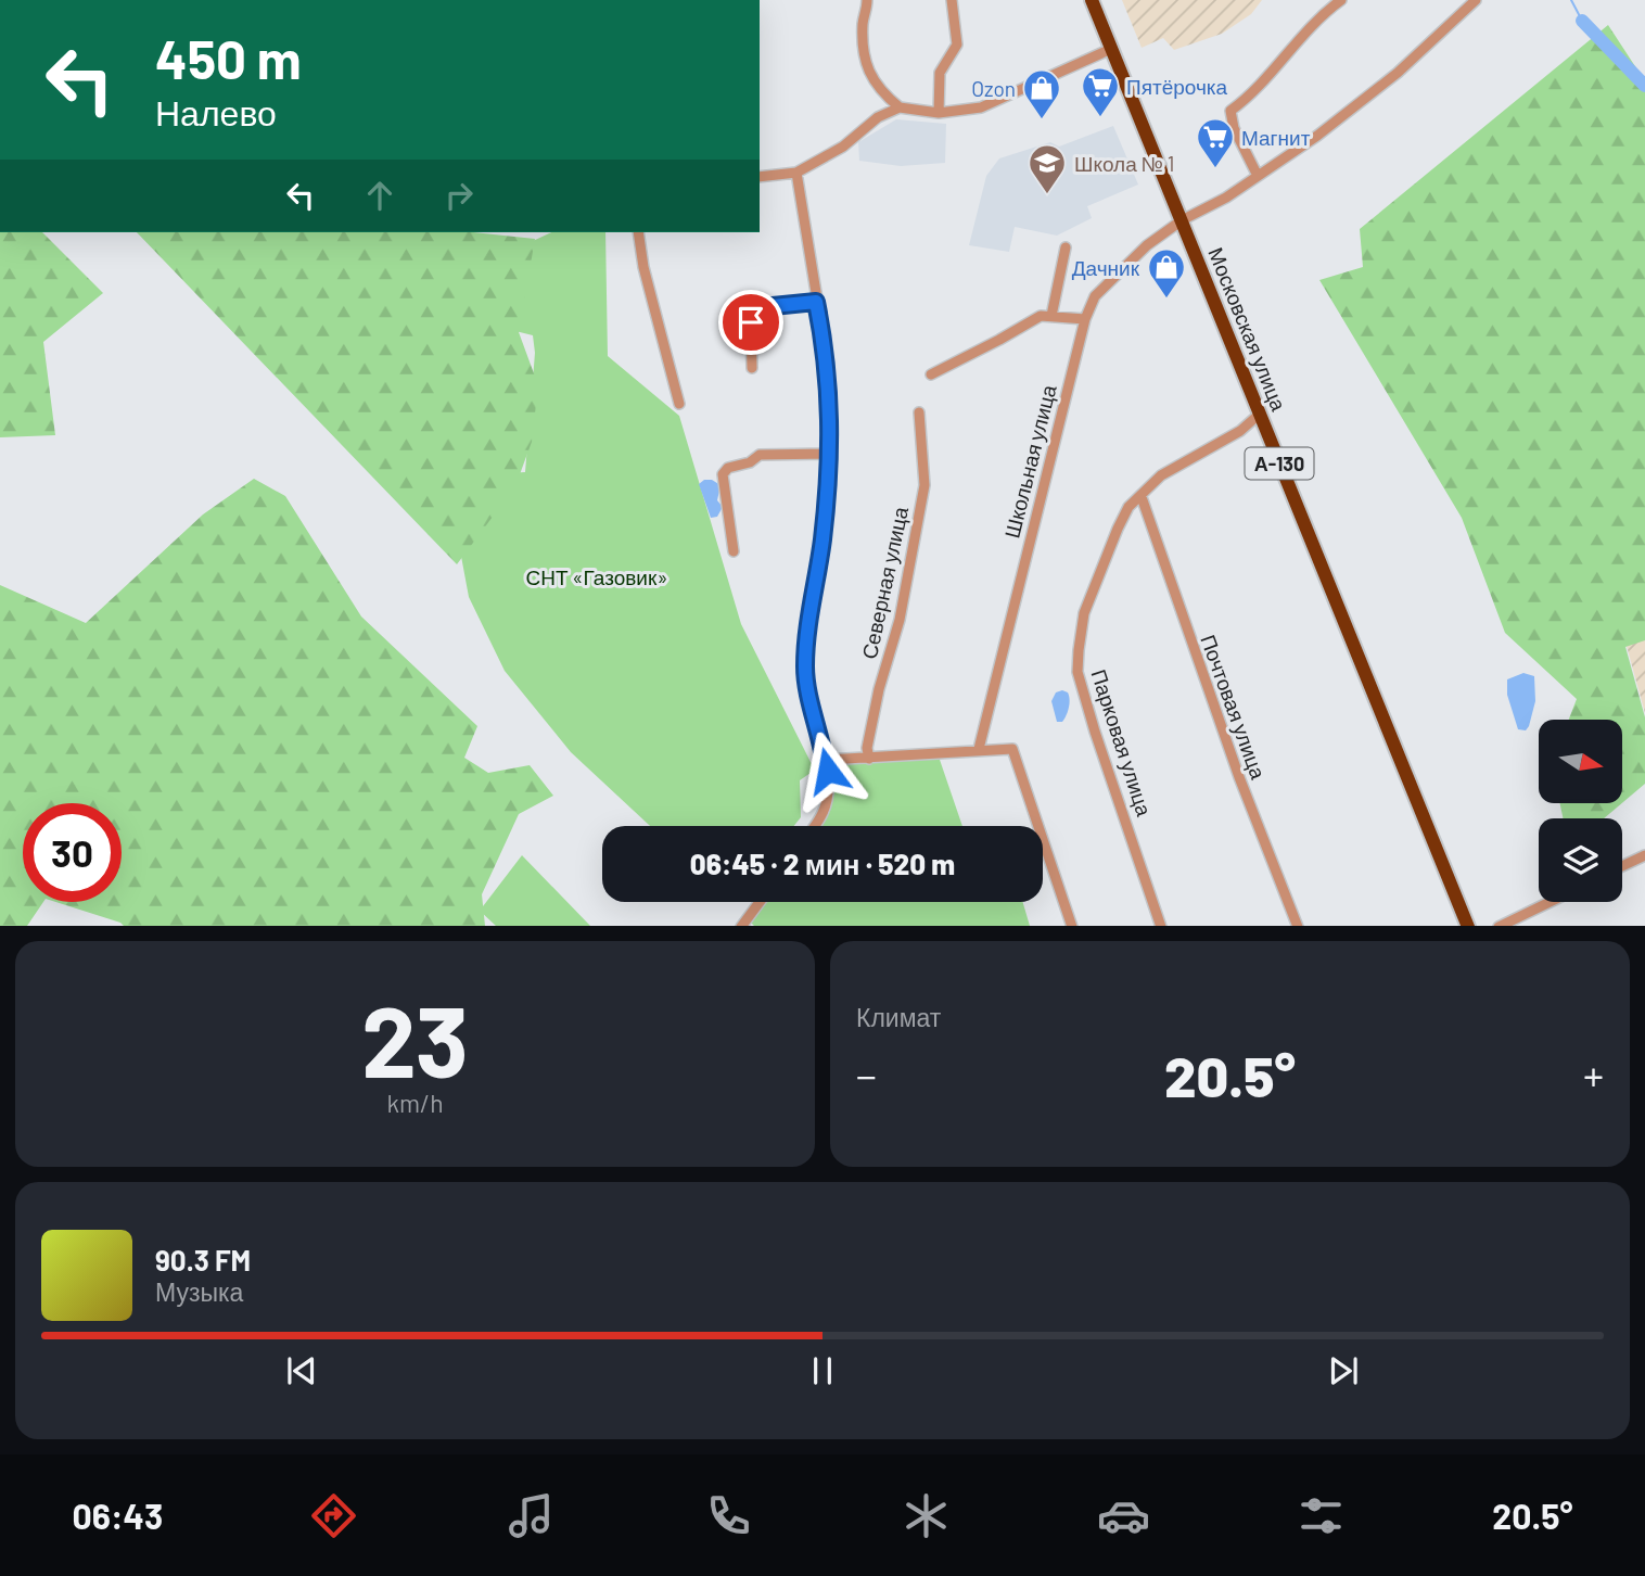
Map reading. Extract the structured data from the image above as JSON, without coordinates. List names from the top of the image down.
{
  "streets": {
    "highway": ["Московская улица", "А-130"],
    "street": [
      "Школьная улица",
      "Северная улица",
      "Почтовая улица",
      "Парковая улица"
    ]
  },
  "crossings": [
    ["Московская улица", "Школьная улица"],
    ["Московская улица", "Парковая улица"],
    ["Почтовая улица", "Парковая улица"]
  ],
  "parks": ["СНТ «Газовик»"],
  "places": {
    "supermarket": ["Пятёрочка", "Магнит"],
    "shop": ["Ozon", "Дачник"],
    "school or university": ["Школа № 1"]
  },
  "north": "right",
  "page": {
    "turn": ["450 m", "Налево"],
    "limit": "30",
    "trip": "06:45 · 2 мин · 520 m",
    "tile": [
      ["23", "km/h"],
      "Климат"
    ],
    "heat": ["−", "20.5°", "+"],
    "song": ["90.3 FM", "Музыка"],
    "tabs": ["06:43", "20.5°"]
  }
}
